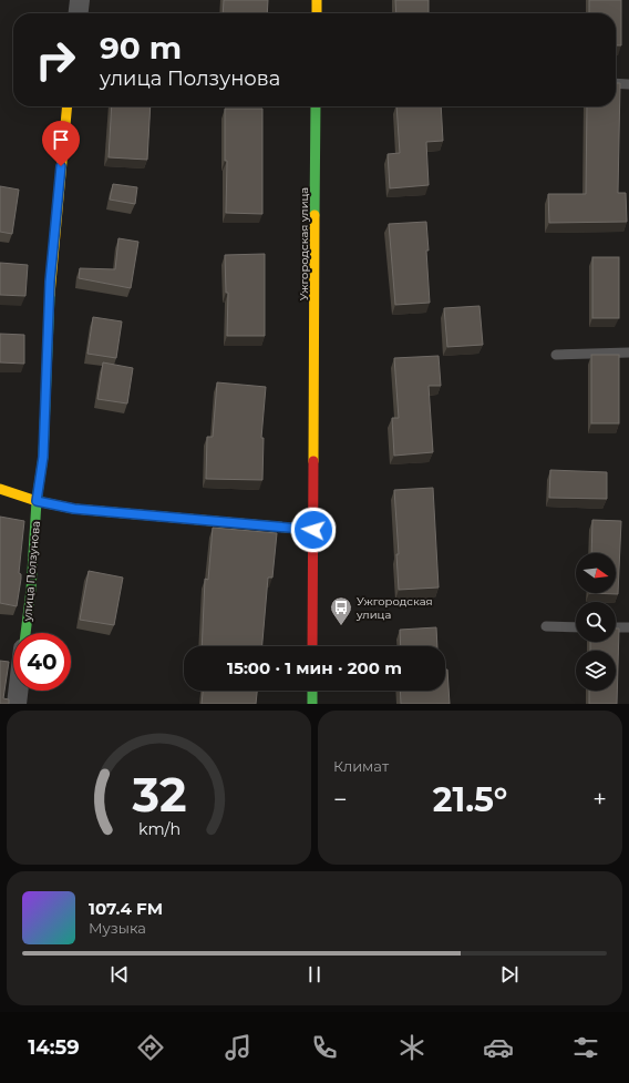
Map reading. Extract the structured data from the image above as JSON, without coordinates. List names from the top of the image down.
{
  "streets": {
    "street": ["Ужгородская улица", "улица Ползунова"]
  },
  "places": {
    "bus stop": ["Ужгородская улица"]
  },
  "north": "right",
  "page": {
    "turn": ["90 m", "улица Ползунова"],
    "limit": "40",
    "trip": "15:00 · 1 мин · 200 m",
    "tile": "Климат",
    "heat": ["−", "21.5°", "+"],
    "song": ["107.4 FM", "Музыка"],
    "tabs": "14:59",
    "gauge": ["32", "km/h"]
  }
}
